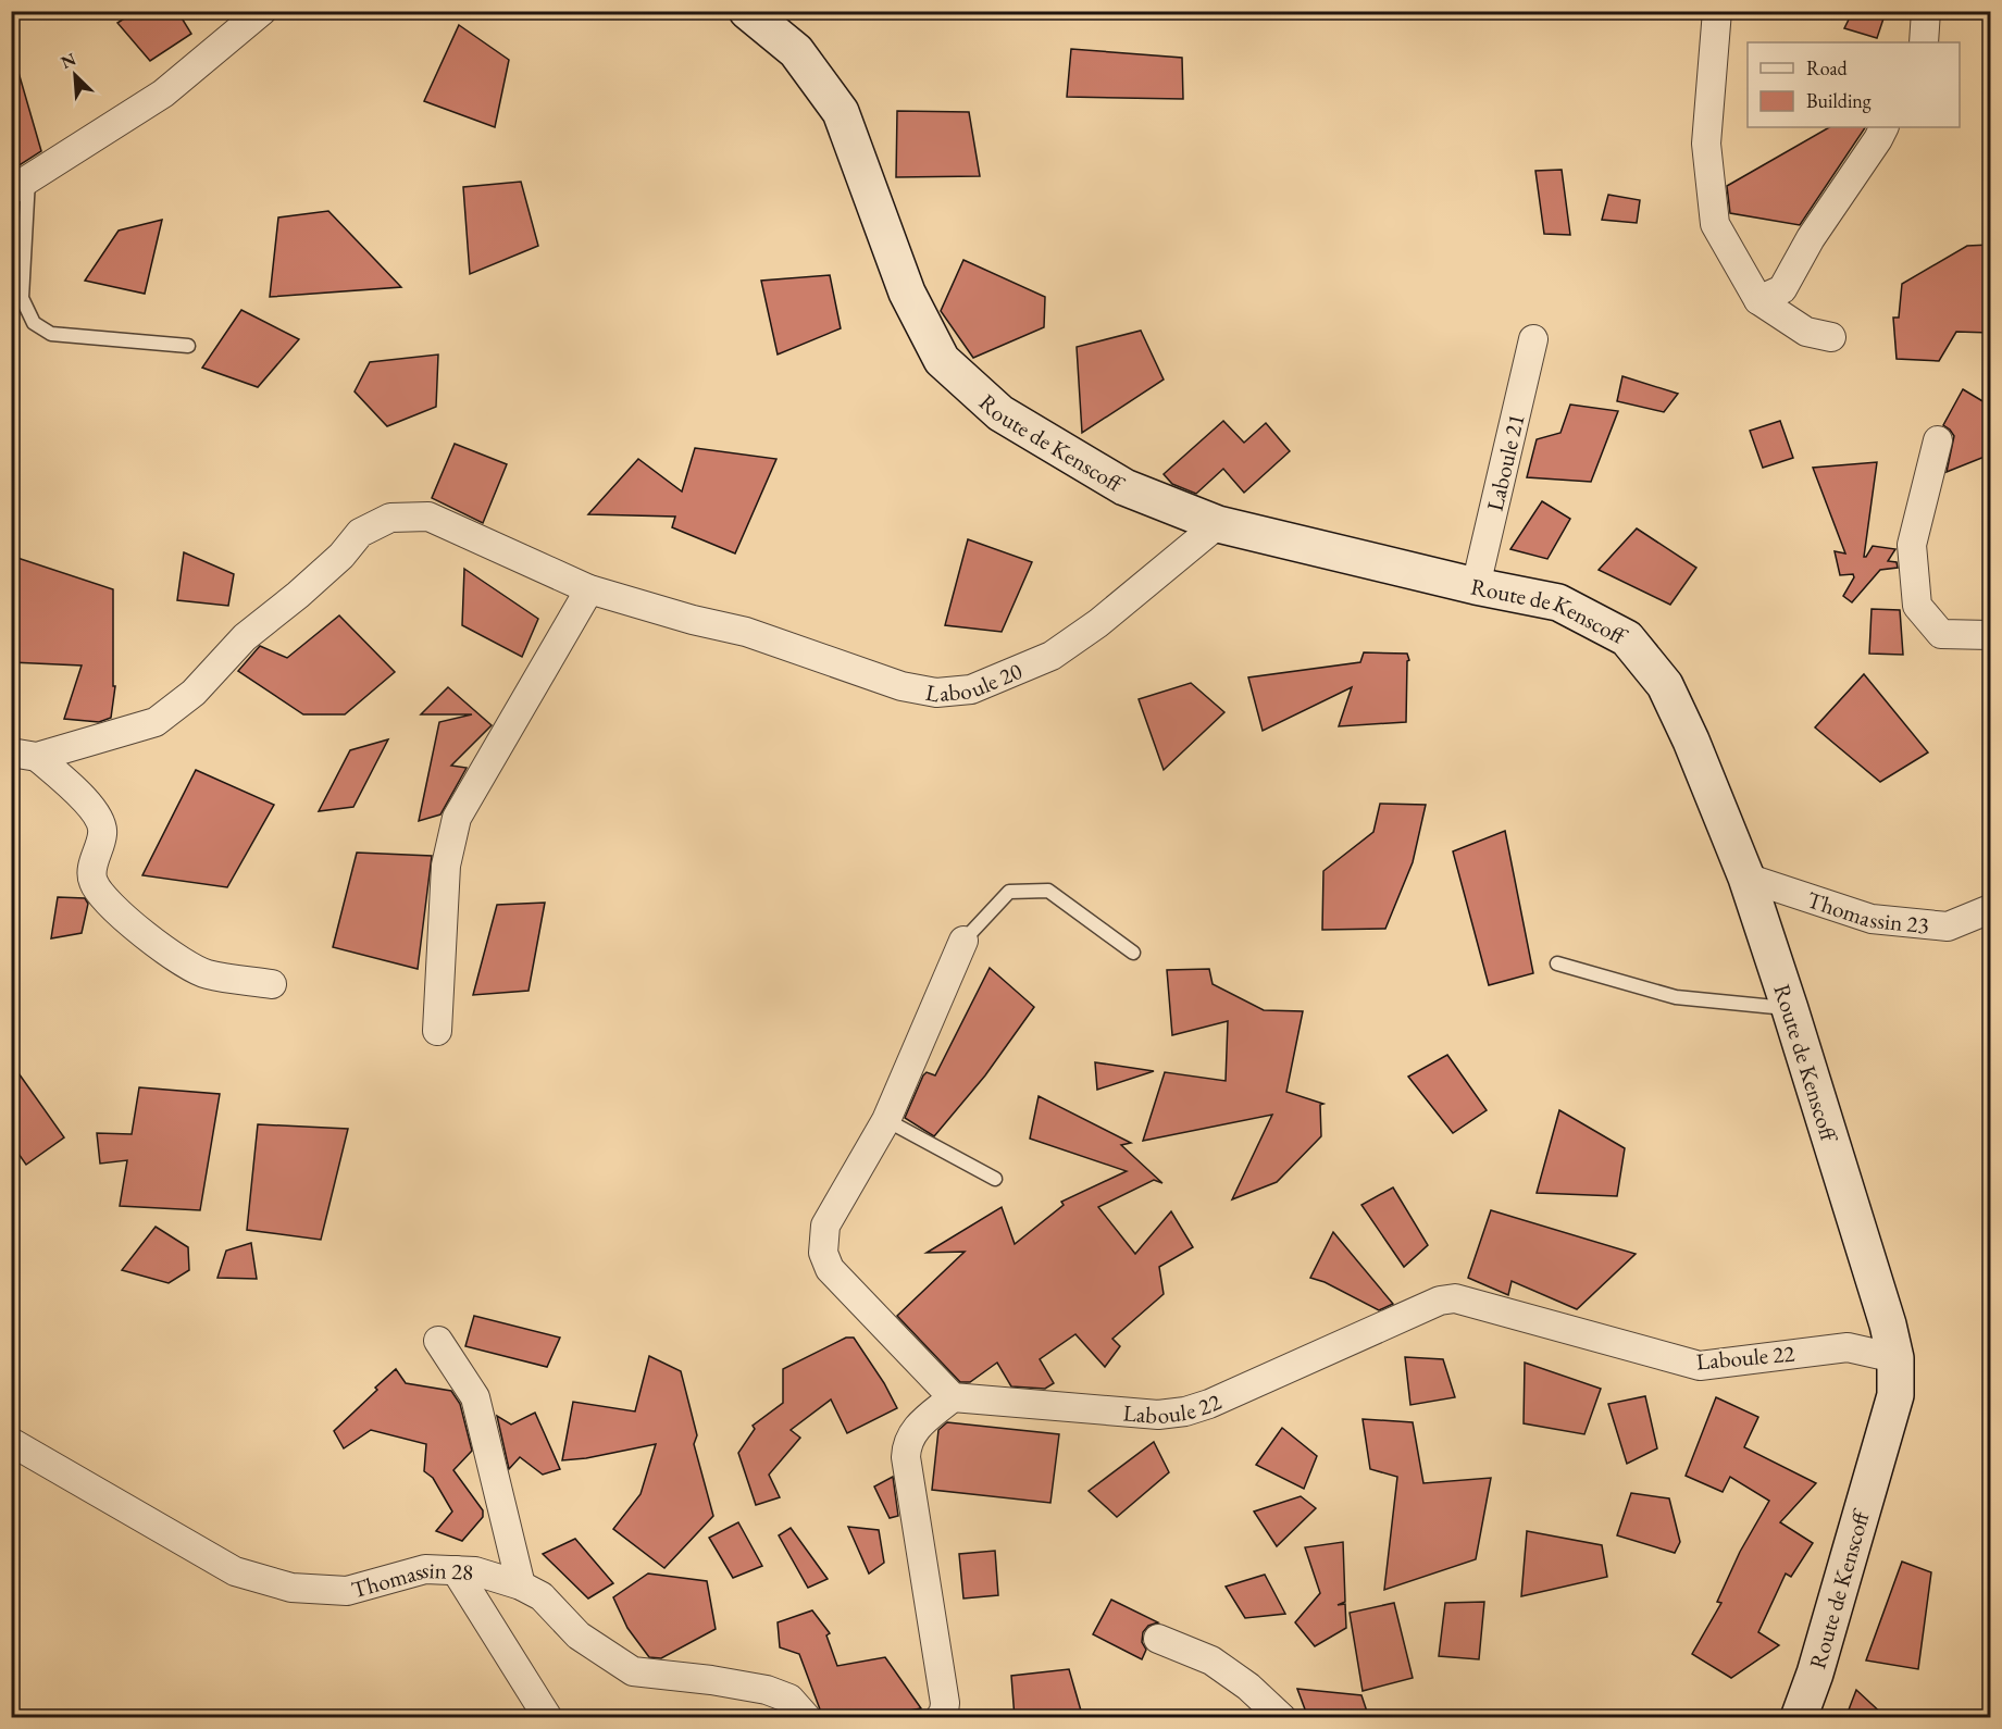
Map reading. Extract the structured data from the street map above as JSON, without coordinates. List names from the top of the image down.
{
  "streets": {
    "main road": ["Route de Kenscoff"],
    "street": [
      "Laboule 21",
      "Laboule 20",
      "Thomassin 23",
      "Laboule 22",
      "Thomassin 28"
    ]
  },
  "crossings": [
    ["Route de Kenscoff", "Laboule 21"],
    ["Route de Kenscoff", "Laboule 20"],
    ["Route de Kenscoff", "Thomassin 23"],
    ["Route de Kenscoff", "Laboule 22"]
  ],
  "legend": ["Road", "Building"],
  "north": "top left"
}
